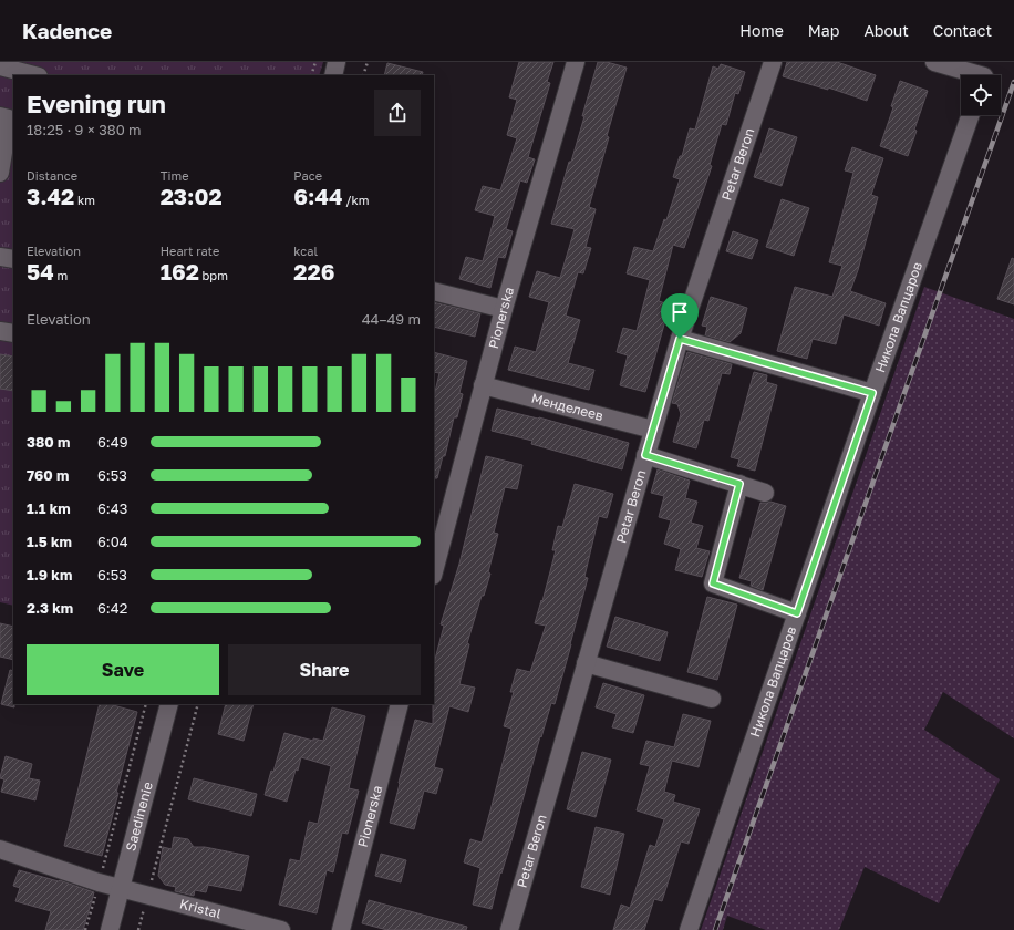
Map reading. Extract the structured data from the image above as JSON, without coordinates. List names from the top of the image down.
{
  "streets": {
    "street": [
      "Petar Beron",
      "Pionerska",
      "Никола Вапцаров",
      "Менделеев",
      "Saedinenie",
      "Kristal"
    ]
  },
  "crossings": [
    ["Petar Beron", "Менделеев"],
    ["Pionerska", "Менделеев"],
    ["Saedinenie", "Kristal"]
  ],
  "page": {
    "header": "Kadence",
    "nav": [
      "Home",
      "Map",
      "About",
      "Contact"
    ],
    "heading": ["Evening run", "18:25 · 9 × 380 m"],
    "stats": [
      ["Distance", "3.42 km"],
      ["Time", "23:02"],
      ["Pace", "6:44 /km"],
      ["Elevation", "54 m"],
      ["Heart rate", "162 bpm"],
      ["kcal", "226"]
    ],
    "chart": ["Elevation", "44–49 m"],
    "list": [
      {
        "name": "380 m",
        "note": "6:49"
      },
      {
        "name": "760 m",
        "note": "6:53"
      },
      {
        "name": "1.1 km",
        "note": "6:43"
      },
      {
        "name": "1.5 km",
        "note": "6:04"
      },
      {
        "name": "1.9 km",
        "note": "6:53"
      },
      {
        "name": "2.3 km",
        "note": "6:42"
      }
    ],
    "buttons": ["Save", "Share"]
  }
}
